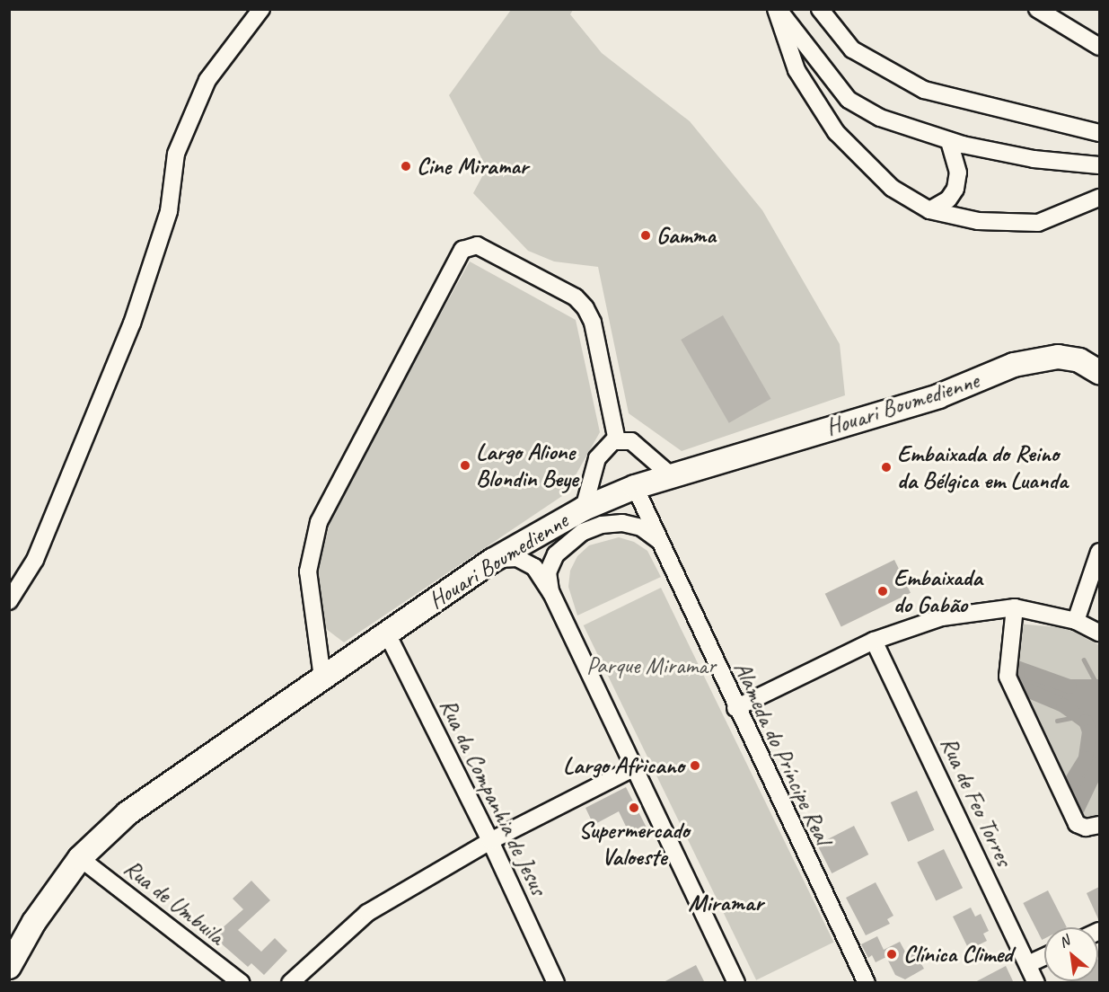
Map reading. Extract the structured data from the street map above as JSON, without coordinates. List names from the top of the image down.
{
  "streets": {
    "street": [
      "Houari Boumedienne",
      "Alameda do Príncipe Real",
      "Rua da Companhia de Jesus",
      "Rua de Feo Torres",
      "Rua de Umbuila"
    ]
  },
  "crossings": [
    ["Houari Boumedienne", "Alameda do Príncipe Real"],
    ["Houari Boumedienne", "Rua da Companhia de Jesus"],
    ["Houari Boumedienne", "Rua de Umbuila"]
  ],
  "districts": ["Miramar"],
  "parks": ["Parque Miramar"],
  "places": [
    "Cine Miramar",
    "Gamma",
    "Largo Alione Blondin Beye",
    "Embaixada do Reino da Bélgica em Luanda",
    "Embaixada do Gabão",
    "Largo Africano",
    "Supermercado Valoeste",
    "Clínica Climed"
  ],
  "north": "top left"
}
